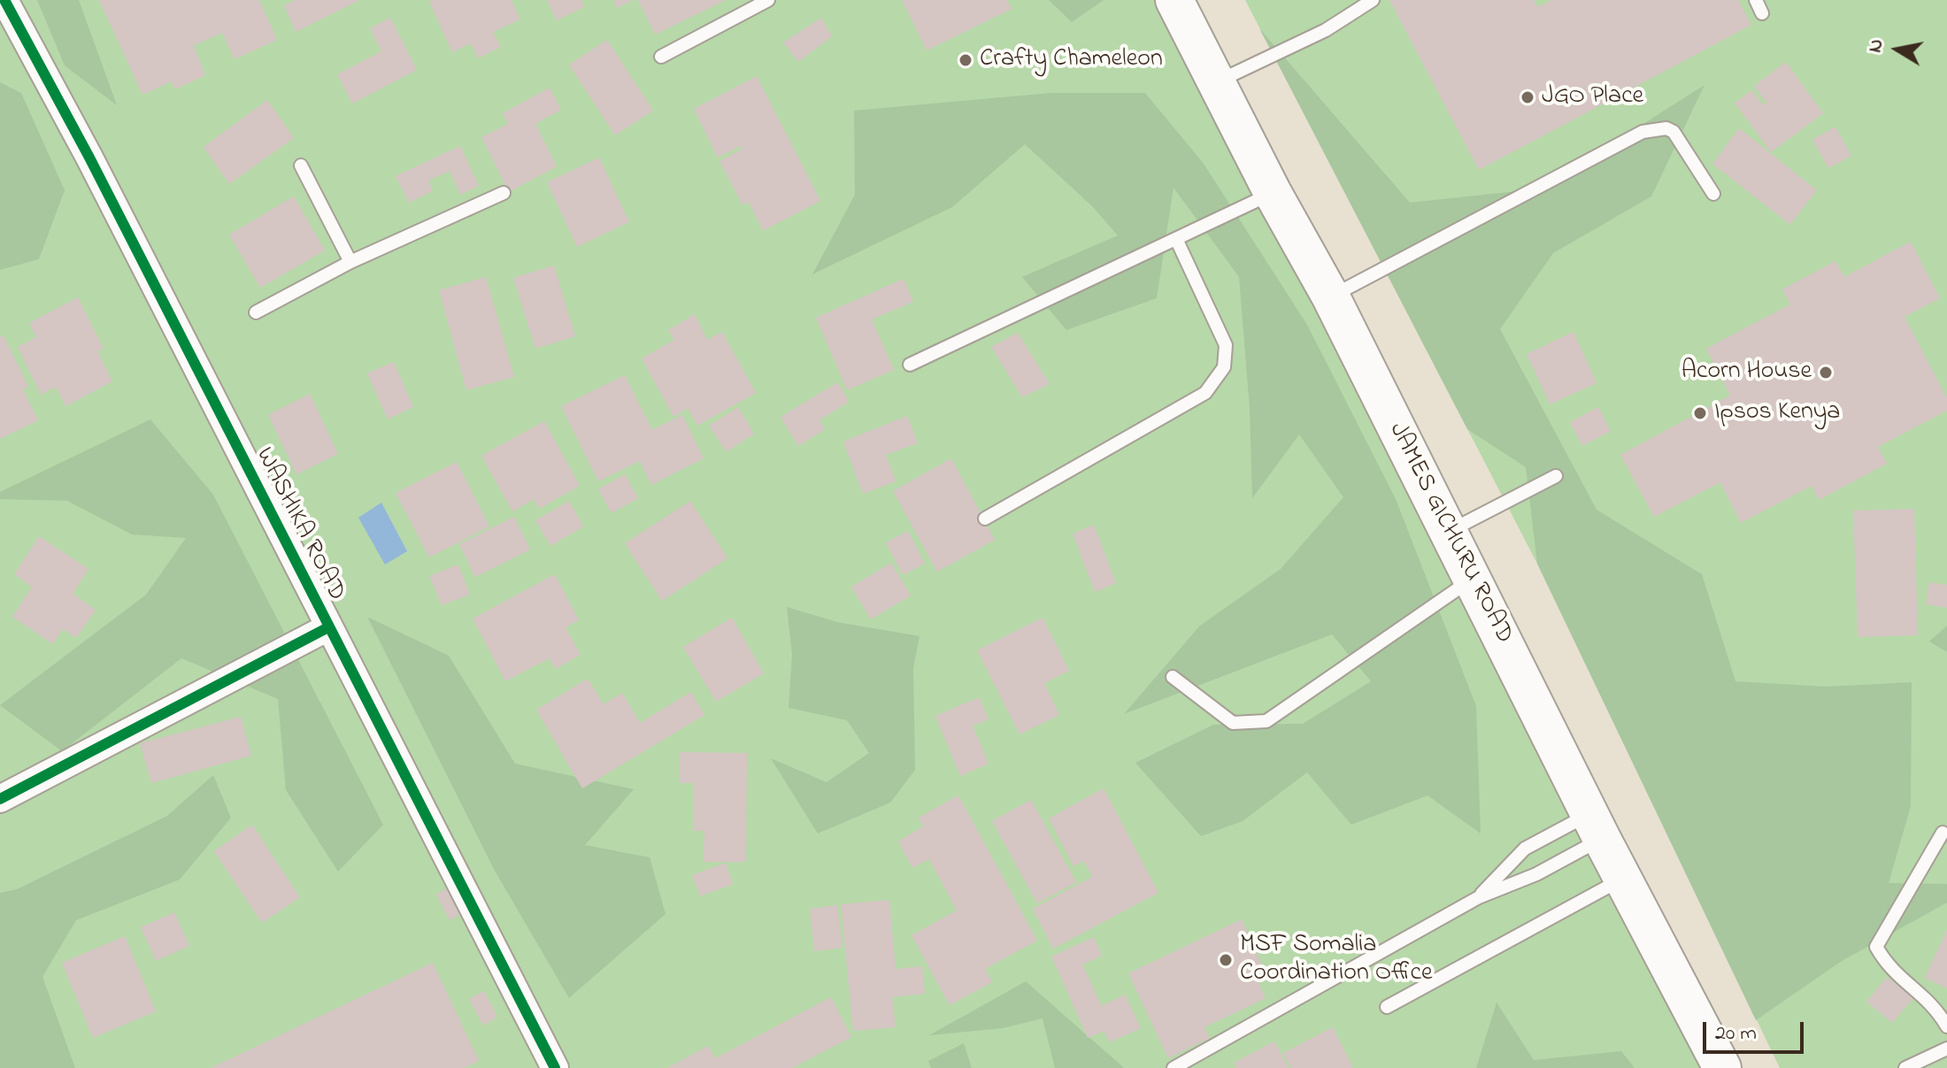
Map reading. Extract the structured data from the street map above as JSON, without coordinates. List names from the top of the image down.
{
  "streets": {
    "main road": ["JAMES GICHURU ROAD"],
    "street": ["WASHIKA ROAD"]
  },
  "places": [
    "Crafty Chameleon",
    "JGO Place",
    "Acorn House",
    "Ipsos Kenya",
    "MSF Somalia Coordination Office"
  ],
  "scale_bar": "20 m",
  "north": "left"
}
